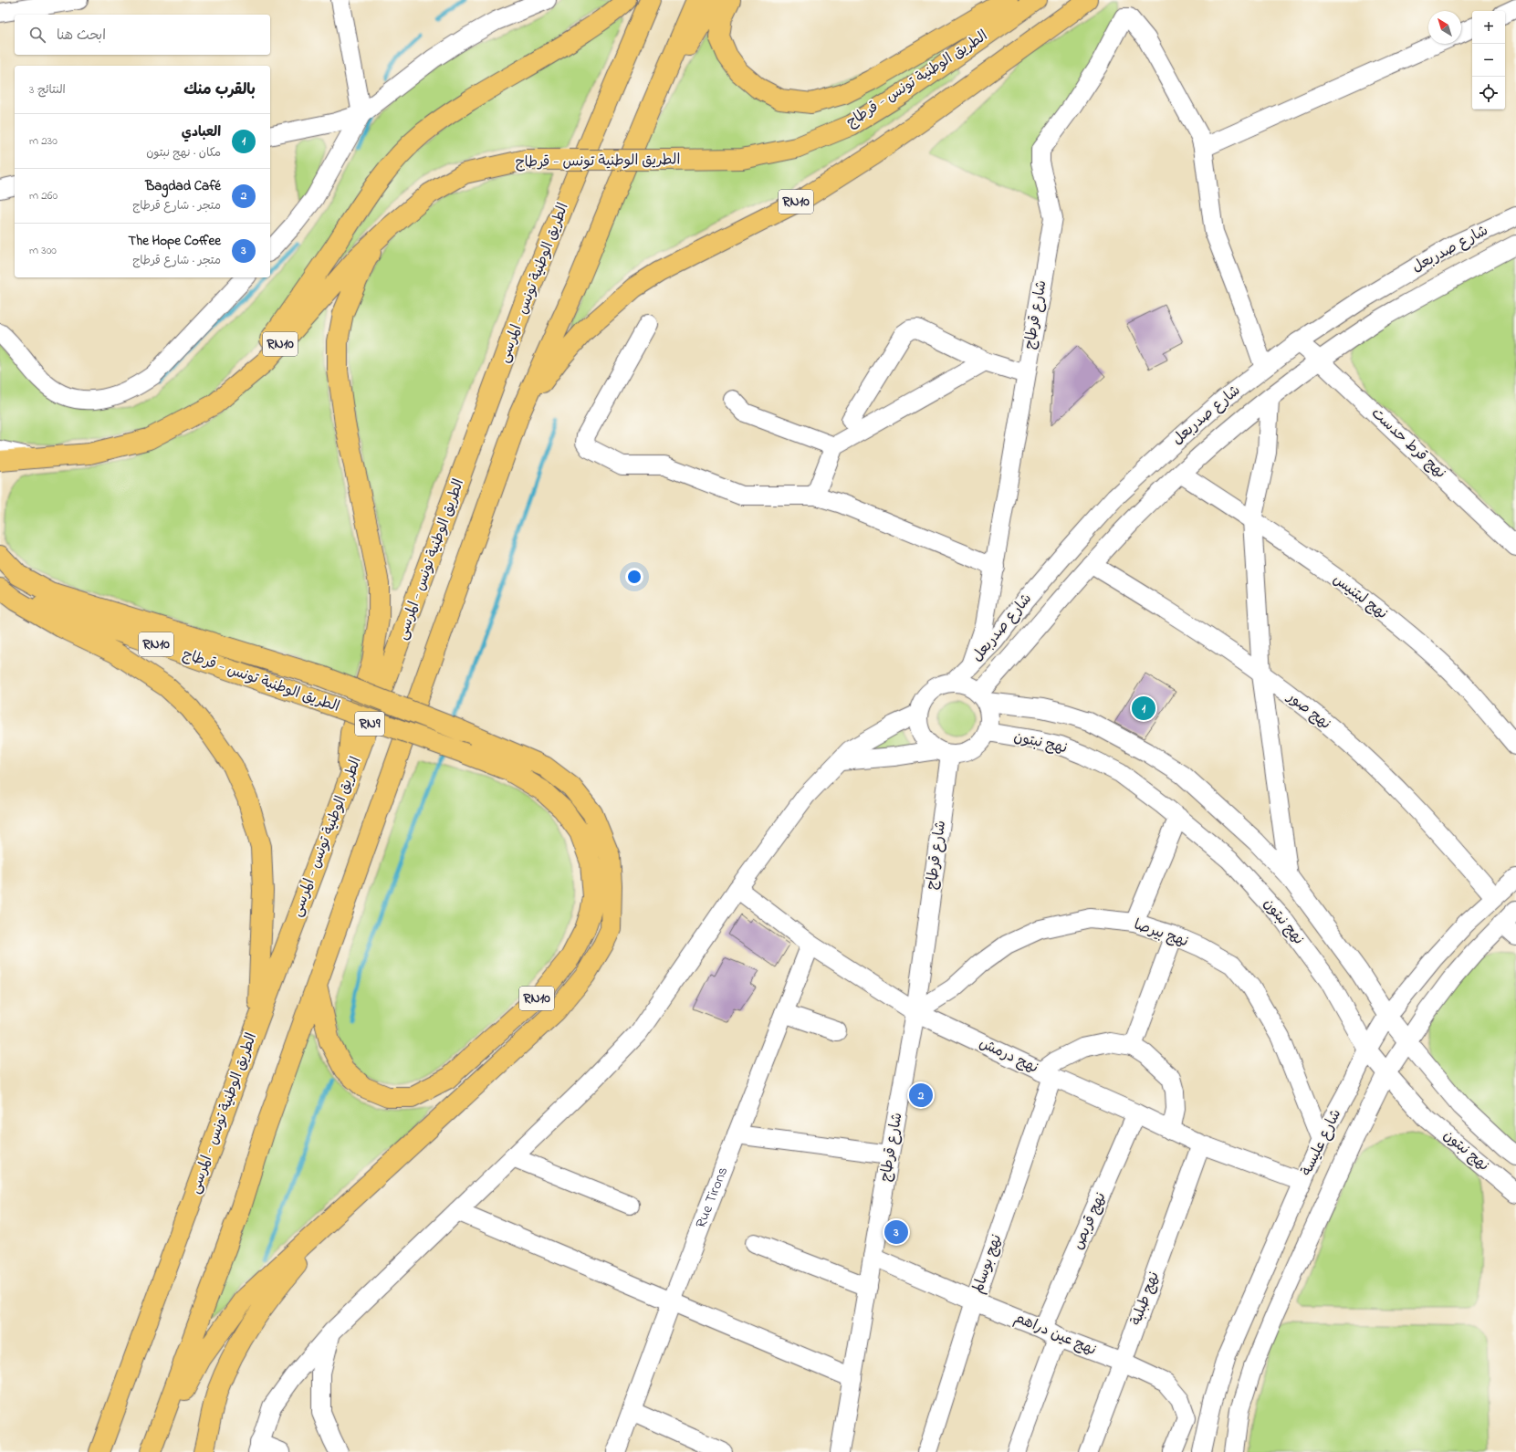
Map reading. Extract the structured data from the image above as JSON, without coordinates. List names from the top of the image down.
{
  "streets": {
    "highway": [
      "الطريق الوطنية تونس - قرطاج",
      "RN10",
      "الطريق الوطنية تونس - المرسى",
      "RN9"
    ],
    "street": [
      "شارع صدربعل",
      "شارع قرطاج",
      "نهج قرط حدست",
      "نهج لبتنيس",
      "نهج صور",
      "نهج نبتون",
      "نهج بيرصا",
      "نهج درمش",
      "شارع عليسة",
      "Rue Tirons",
      "نهج قربص",
      "نهج بوسالم",
      "نهج طبلبة",
      "نهج عين دراهم"
    ]
  },
  "crossings": [
    ["الطريق الوطنية تونس - قرطاج", "RN9"],
    ["RN10", "RN9"],
    ["شارع صدربعل", "شارع قرطاج"],
    ["شارع صدربعل", "نهج قرط حدست"],
    ["شارع صدربعل", "نهج لبتنيس"],
    ["شارع صدربعل", "نهج صور"],
    ["شارع صدربعل", "نهج نبتون"],
    ["شارع قرطاج", "نهج نبتون"],
    ["شارع قرطاج", "نهج بيرصا"],
    ["شارع قرطاج", "نهج درمش"],
    ["شارع قرطاج", "نهج عين دراهم"],
    ["نهج صور", "شارع عليسة"],
    ["نهج نبتون", "شارع عليسة"],
    ["نهج بيرصا", "نهج درمش"],
    ["نهج بيرصا", "شارع عليسة"],
    ["نهج درمش", "شارع عليسة"],
    ["نهج درمش", "Rue Tirons"],
    ["نهج درمش", "نهج قربص"],
    ["نهج درمش", "نهج بوسالم"],
    ["نهج درمش", "نهج طبلبة"],
    ["نهج قربص", "نهج عين دراهم"],
    ["نهج بوسالم", "نهج عين دراهم"],
    ["نهج طبلبة", "نهج عين دراهم"]
  ],
  "north": "top left",
  "page": {
    "map_buttons": ["+", "−"],
    "search": "ابحث هنا",
    "heading": ["بالقرب منك", "النتائج: 3"],
    "list": [
      {
        "mark": "1",
        "name": "العبادي",
        "note": "مكان · نهج نبتون",
        "value": "230 m"
      },
      {
        "mark": "2",
        "name": "Bagdad Café",
        "note": "متجر · شارع قرطاج",
        "value": "260 m"
      },
      {
        "mark": "3",
        "name": "The Hope Coffee",
        "note": "متجر · شارع قرطاج",
        "value": "300 m"
      }
    ],
    "pins": ["1", "2", "3"]
  }
}
